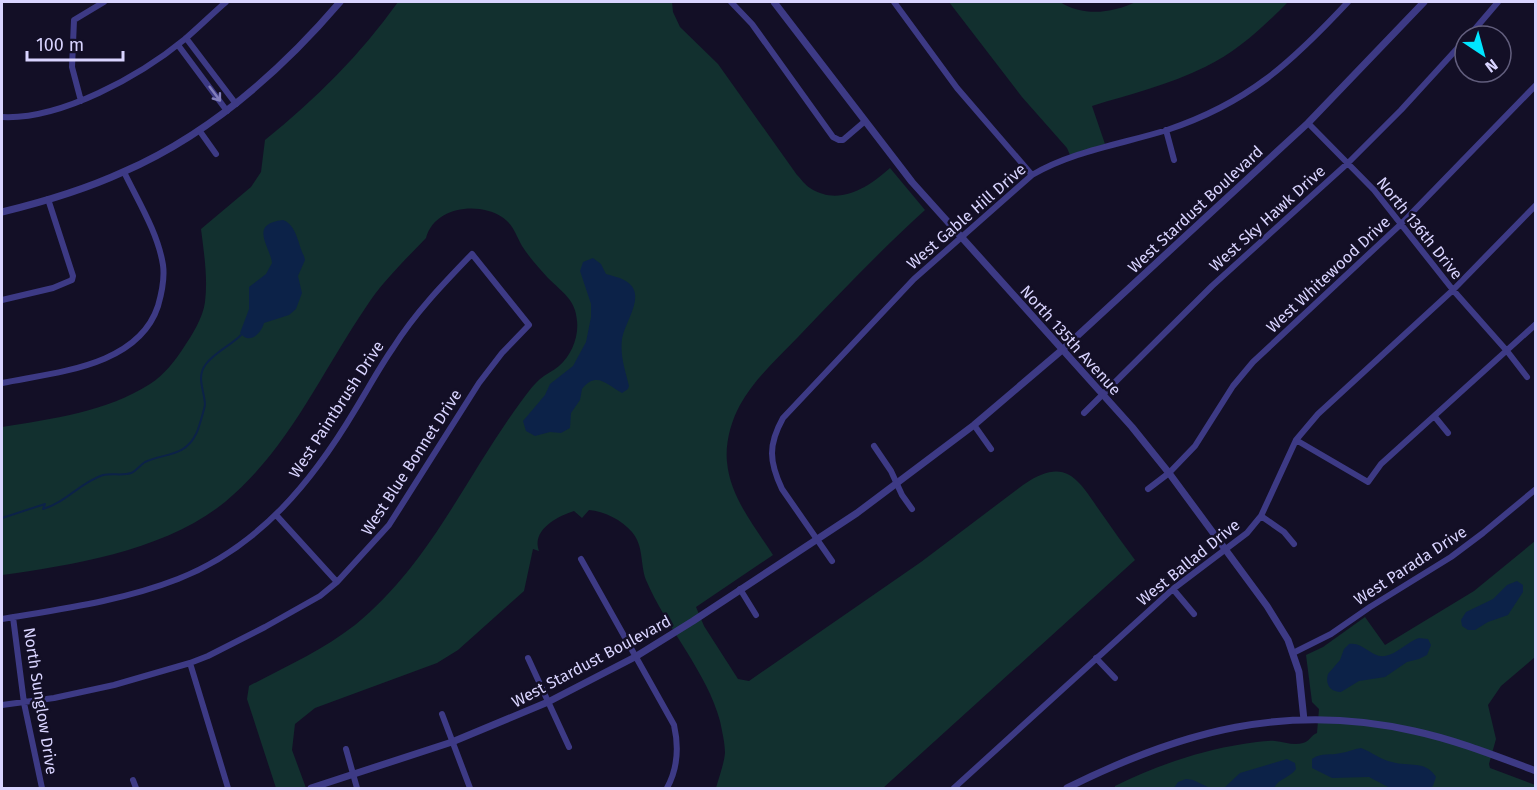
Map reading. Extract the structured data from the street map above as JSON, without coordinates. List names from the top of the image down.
{
  "streets": {
    "street": [
      "West Stardust Boulevard",
      "West Gable Hill Drive",
      "West Sky Hawk Drive",
      "North 136th Drive",
      "West Whitewood Drive",
      "North 135th Avenue",
      "West Paintbrush Drive",
      "West Blue Bonnet Drive",
      "West Ballad Drive",
      "West Parada Drive",
      "North Sunglow Drive"
    ]
  },
  "crossings": [
    ["West Stardust Boulevard", "West Gable Hill Drive"],
    ["West Stardust Boulevard", "North 136th Drive"],
    ["West Stardust Boulevard", "North 135th Avenue"],
    ["West Gable Hill Drive", "North 135th Avenue"],
    ["West Sky Hawk Drive", "North 136th Drive"],
    ["West Sky Hawk Drive", "North 135th Avenue"],
    ["North 136th Drive", "West Whitewood Drive"],
    ["North 136th Drive", "West Ballad Drive"],
    ["West Whitewood Drive", "North 135th Avenue"],
    ["North 135th Avenue", "West Ballad Drive"],
    ["North 135th Avenue", "West Parada Drive"],
    ["West Paintbrush Drive", "West Blue Bonnet Drive"],
    ["West Paintbrush Drive", "North Sunglow Drive"],
    ["West Blue Bonnet Drive", "North Sunglow Drive"]
  ],
  "scale_bar": "100 m",
  "north": "bottom right"
}
